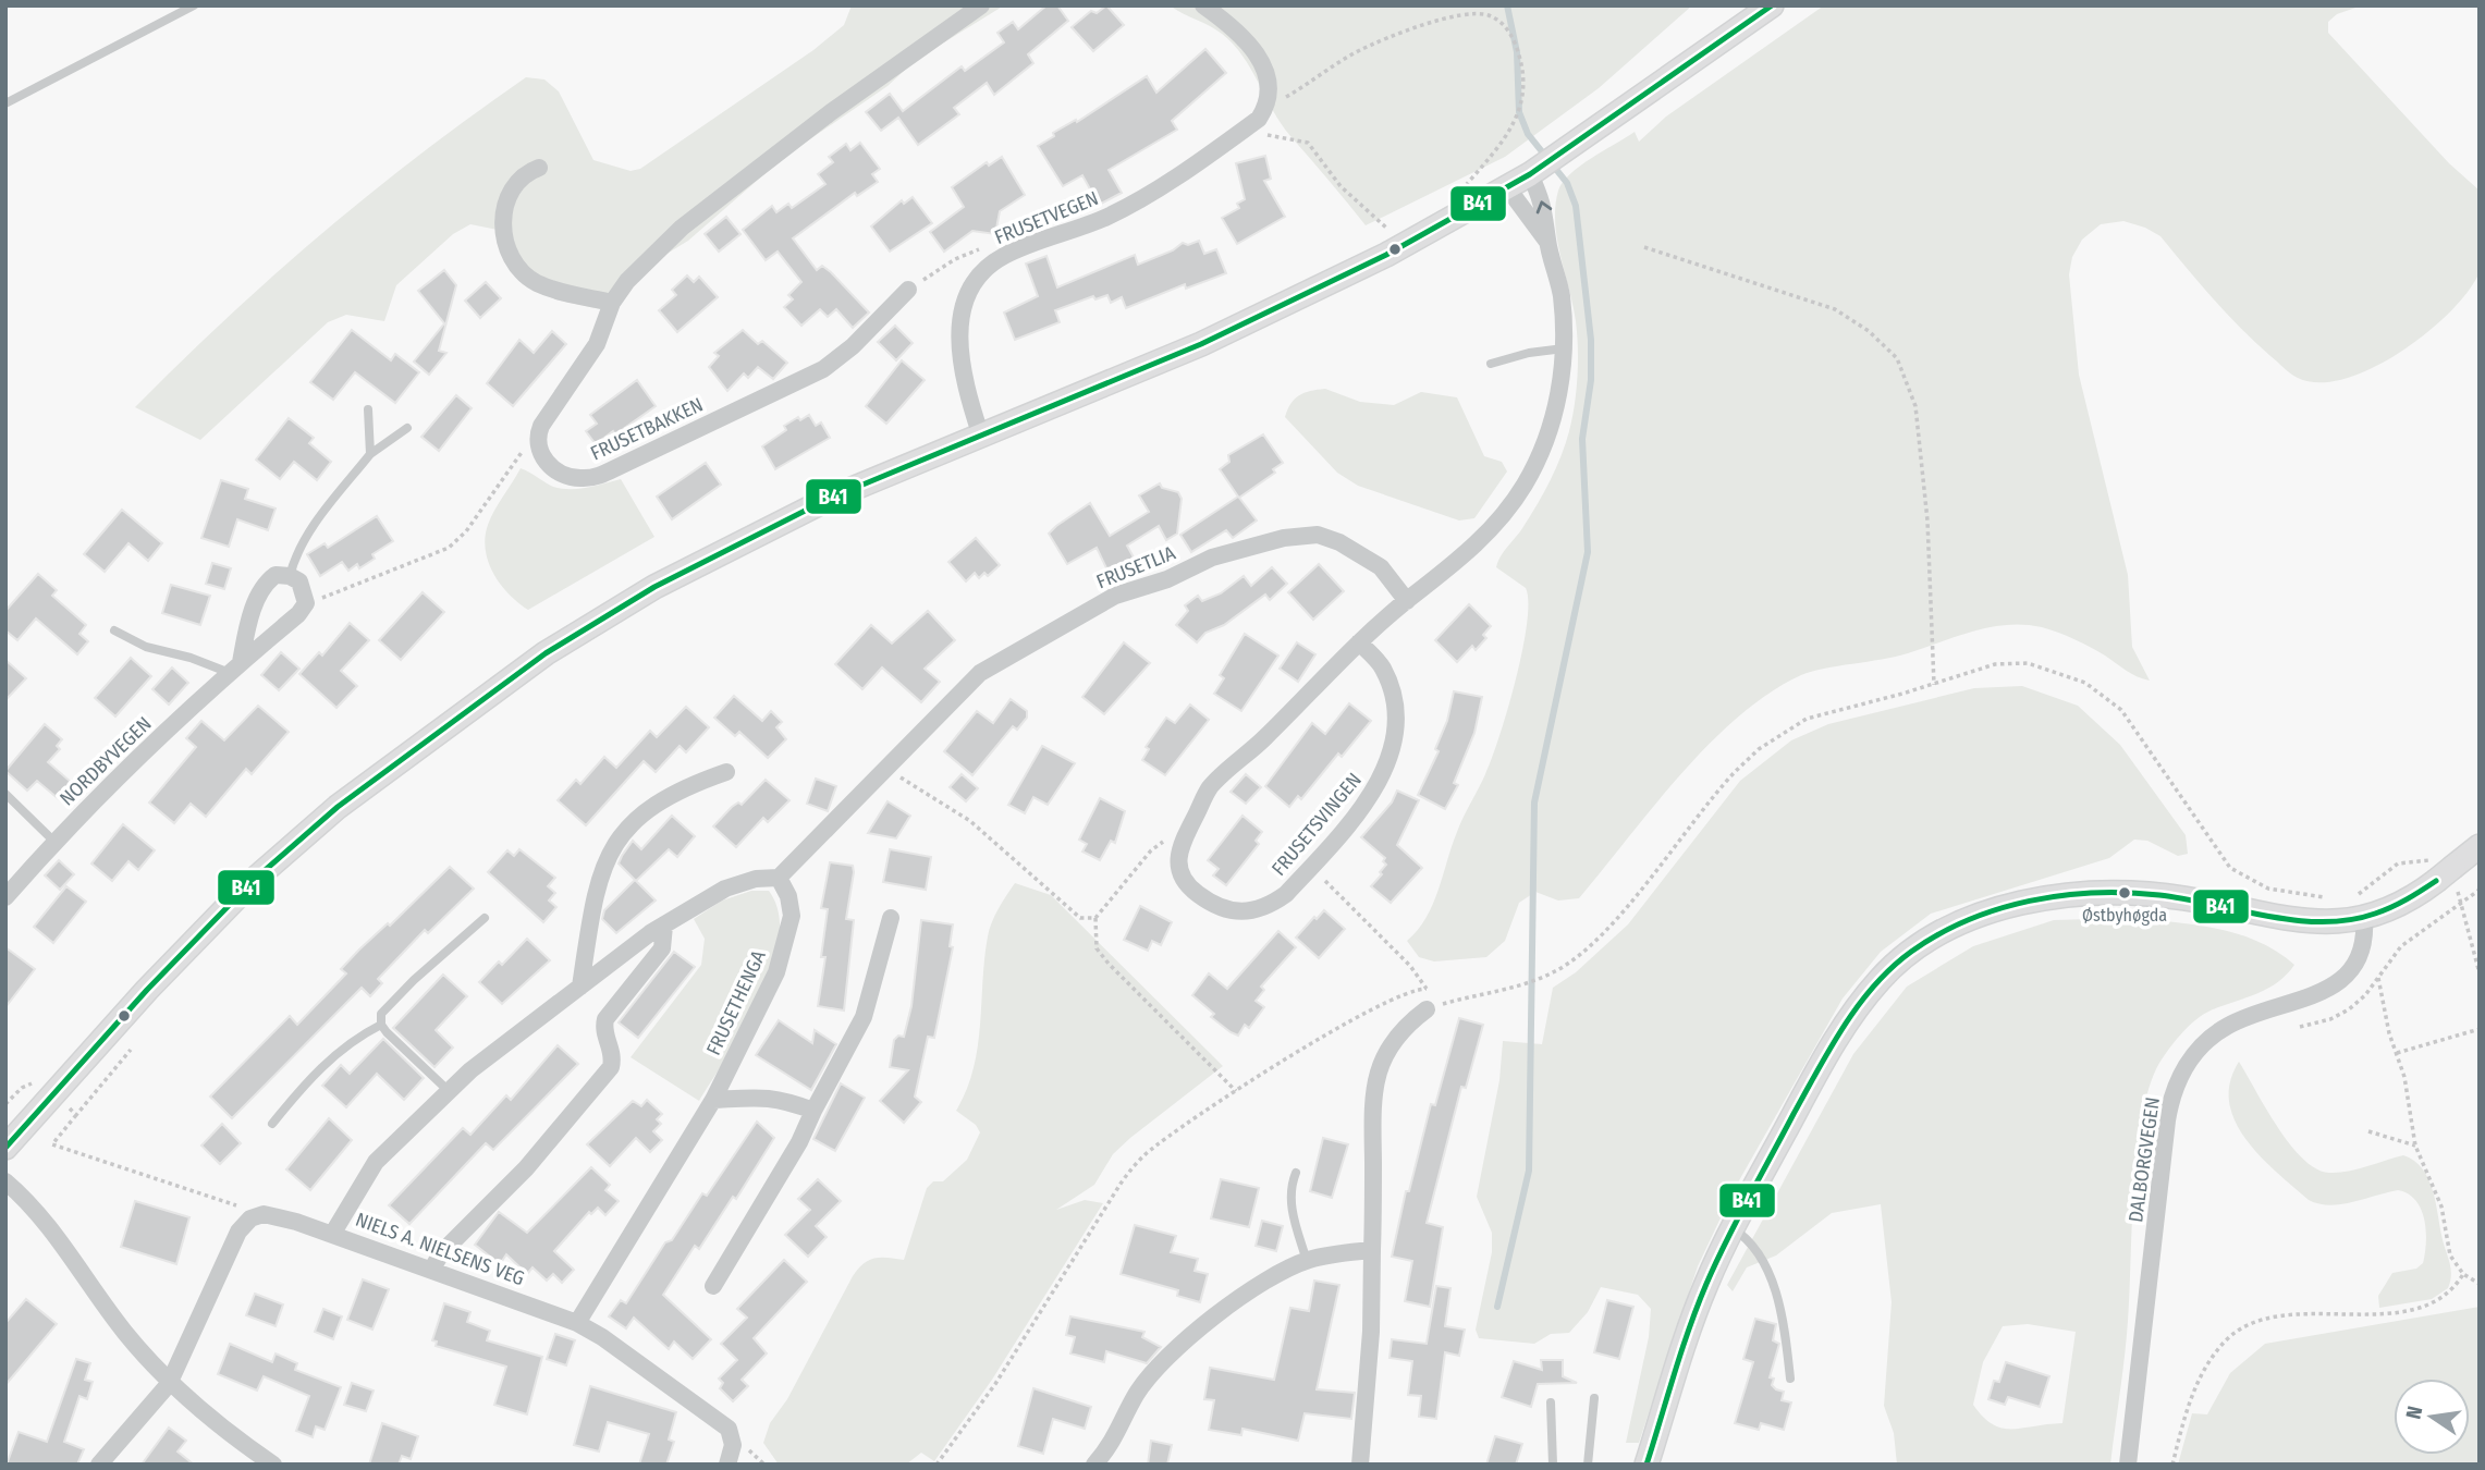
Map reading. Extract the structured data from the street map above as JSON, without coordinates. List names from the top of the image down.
{
  "streets": {
    "street": [
      "FRUSETVEGEN",
      "FRUSETBAKKEN",
      "FRUSETLIA",
      "NORDBYVEGEN",
      "FRUSETSVINGEN",
      "FRUSETHENGA",
      "DALBORGVEGEN",
      "NIELS A. NIELSENS VEG"
    ]
  },
  "crossings": [
    ["FRUSETLIA", "FRUSETSVINGEN"],
    ["FRUSETLIA", "FRUSETHENGA"],
    ["FRUSETHENGA", "NIELS A. NIELSENS VEG"]
  ],
  "places": ["Østbyhøgda"],
  "lines": ["transit line B41"],
  "north": "left"
}
